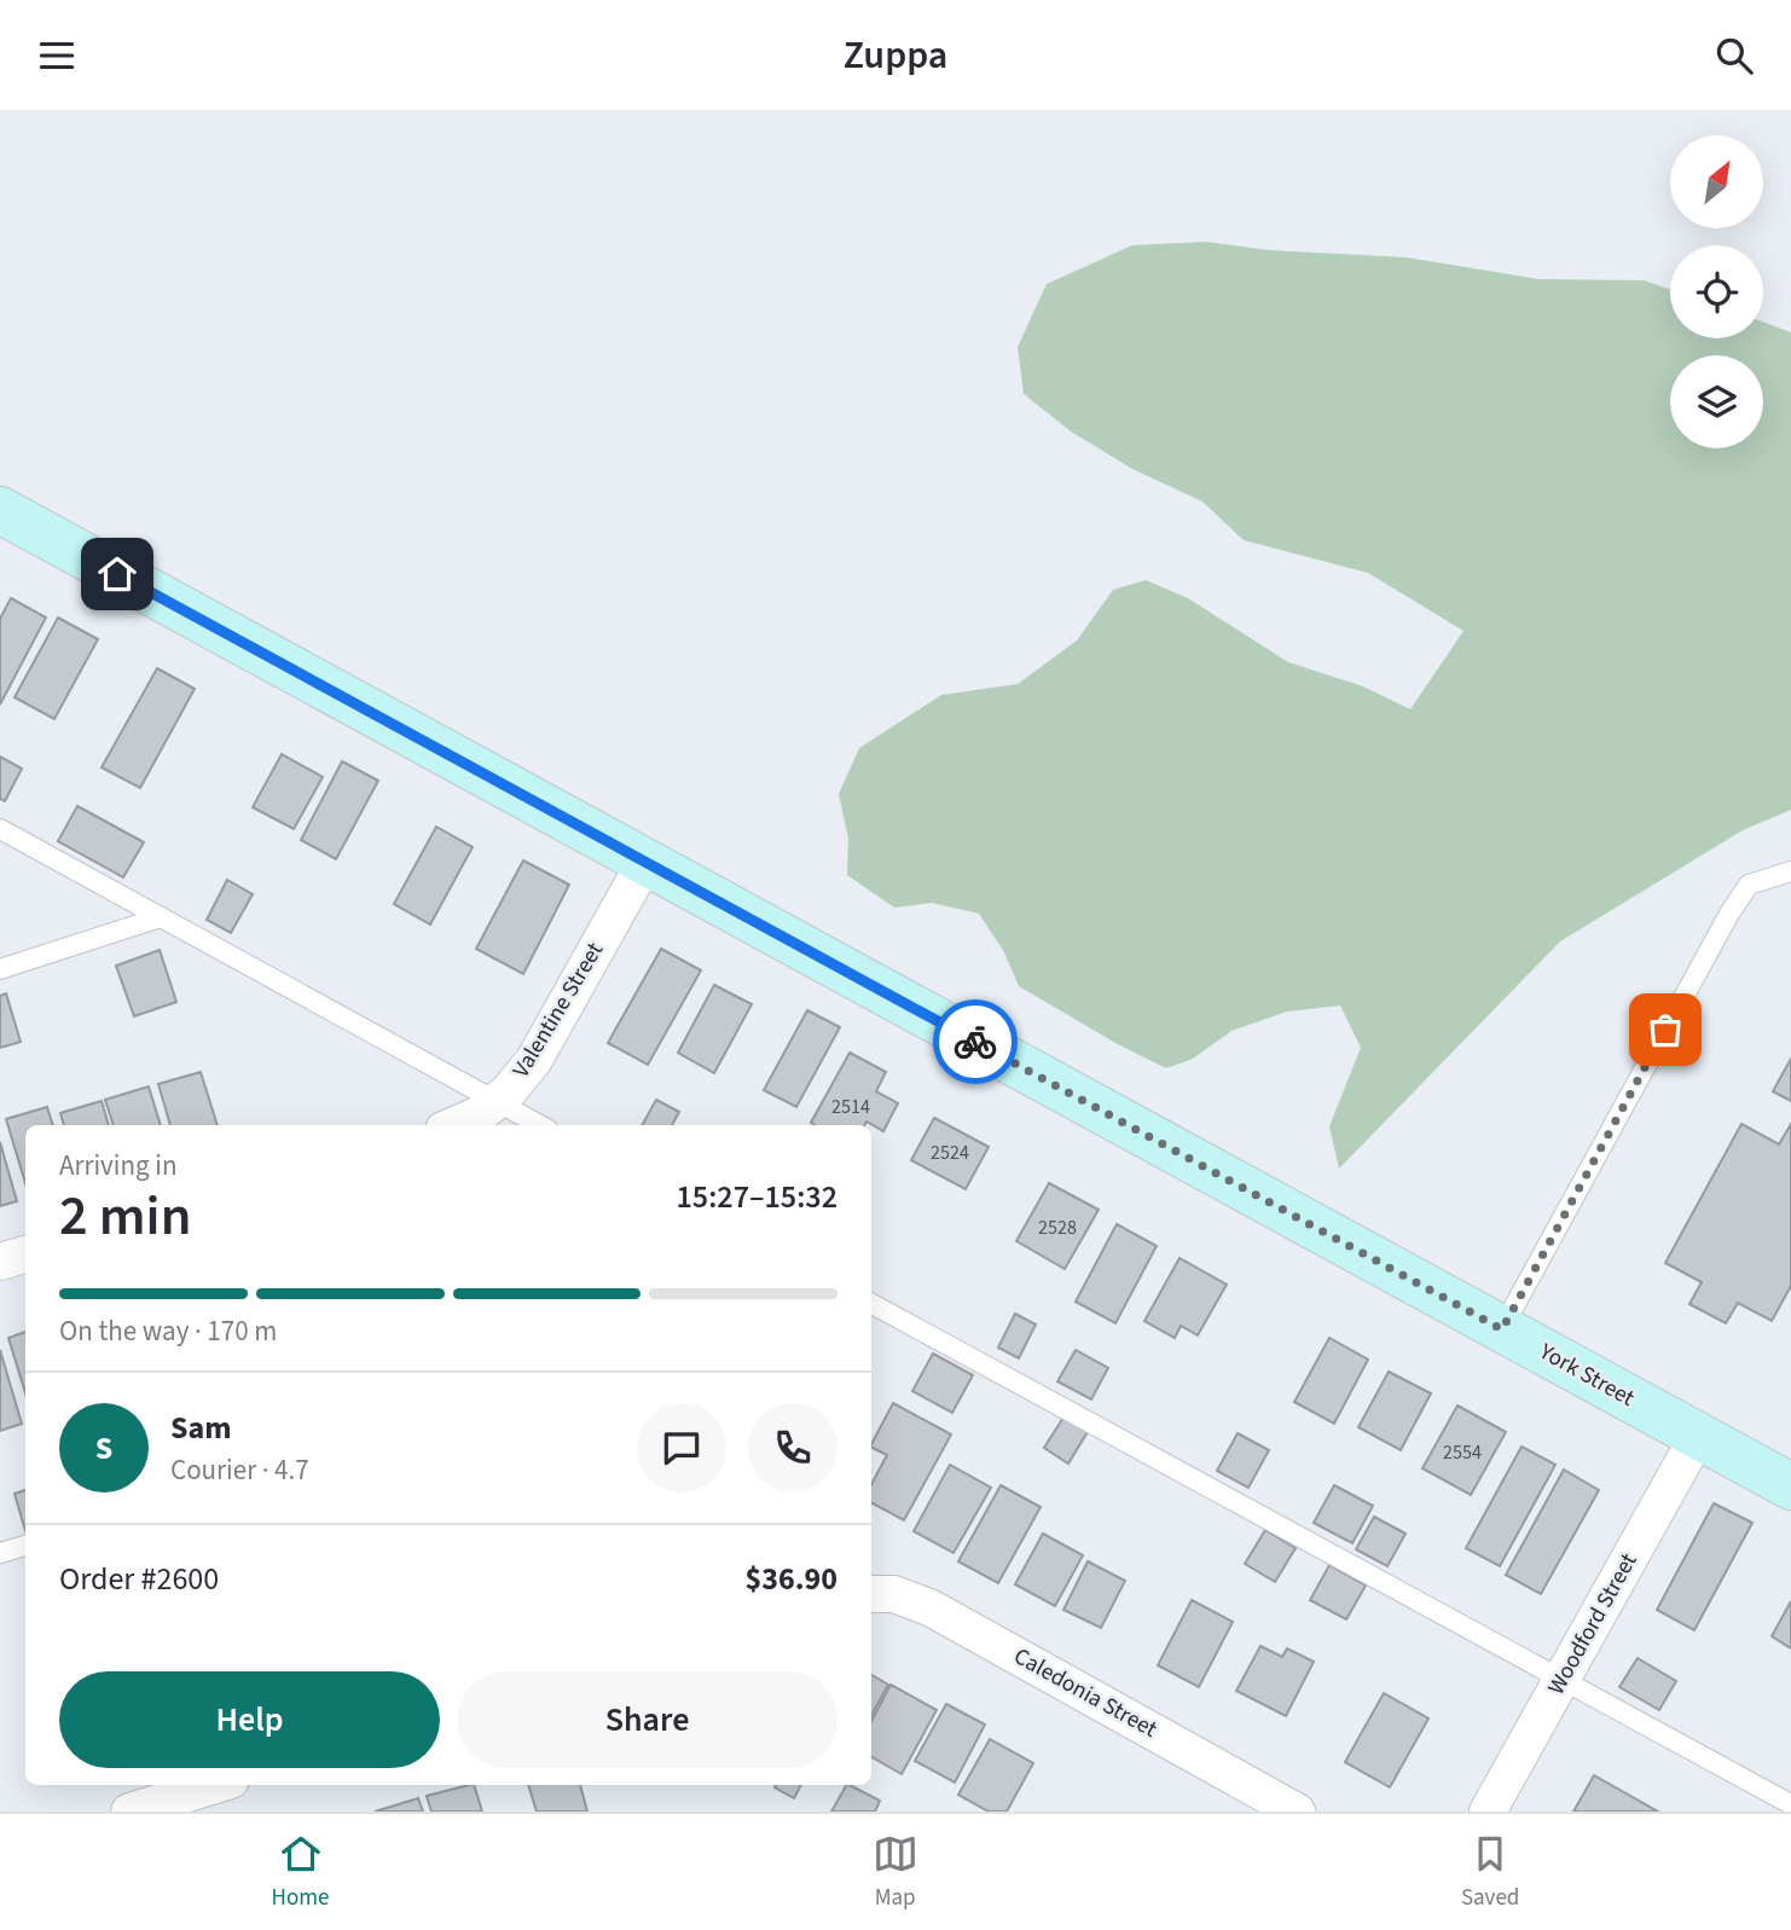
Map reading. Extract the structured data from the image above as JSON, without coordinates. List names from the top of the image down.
{
  "streets": {
    "street": [
      "Valentine Street",
      "York Street",
      "Woodford Street",
      "Caledonia Street"
    ]
  },
  "crossings": [
    ["Valentine Street", "York Street"],
    ["York Street", "Woodford Street"]
  ],
  "house_numbers": [
    "2514",
    "2524",
    "2528",
    "2554"
  ],
  "north": "top right",
  "page": {
    "header": "Zuppa",
    "heading": ["2 min", "Arriving in", "15:27–15:32"],
    "panel": [
      "Sam",
      "Courier · 4.7",
      "Order #2600",
      "$36.90"
    ],
    "bar": "On the way · 170 m",
    "round": "S",
    "buttons": ["Help", "Share"],
    "tabs": ["Home", "Map", "Saved"]
  }
}
